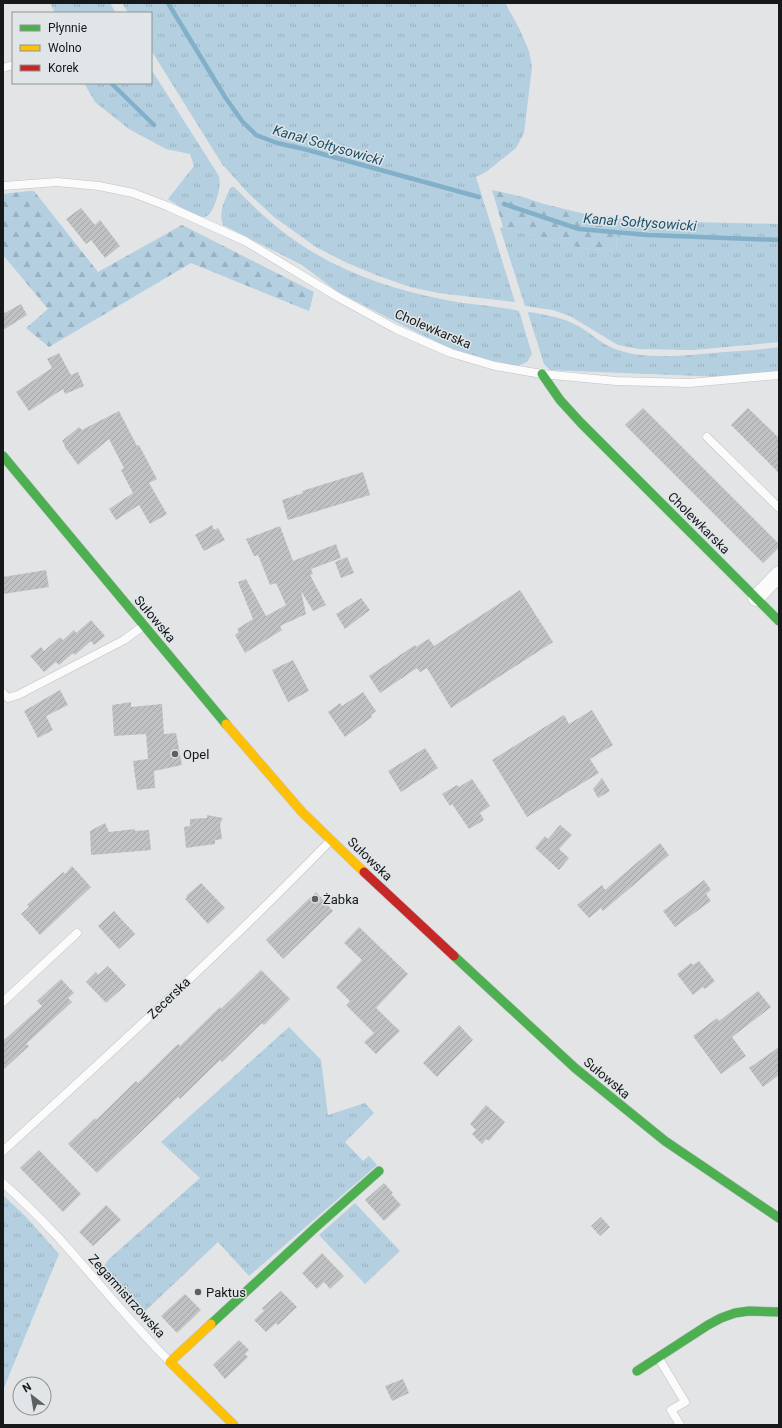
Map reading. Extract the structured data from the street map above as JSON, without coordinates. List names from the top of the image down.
{
  "streets": {
    "main road": ["Cholewkarska", "Sułowska", "Zegarmistrzowska"],
    "lane": ["Zecerska"]
  },
  "crossings": [
    ["Sułowska", "Zecerska"]
  ],
  "water": ["Kanał Sołtysowicki"],
  "places": ["Opel", "Żabka", "Paktus"],
  "legend": ["Płynnie", "Wolno", "Korek"],
  "north": "top left"
}
